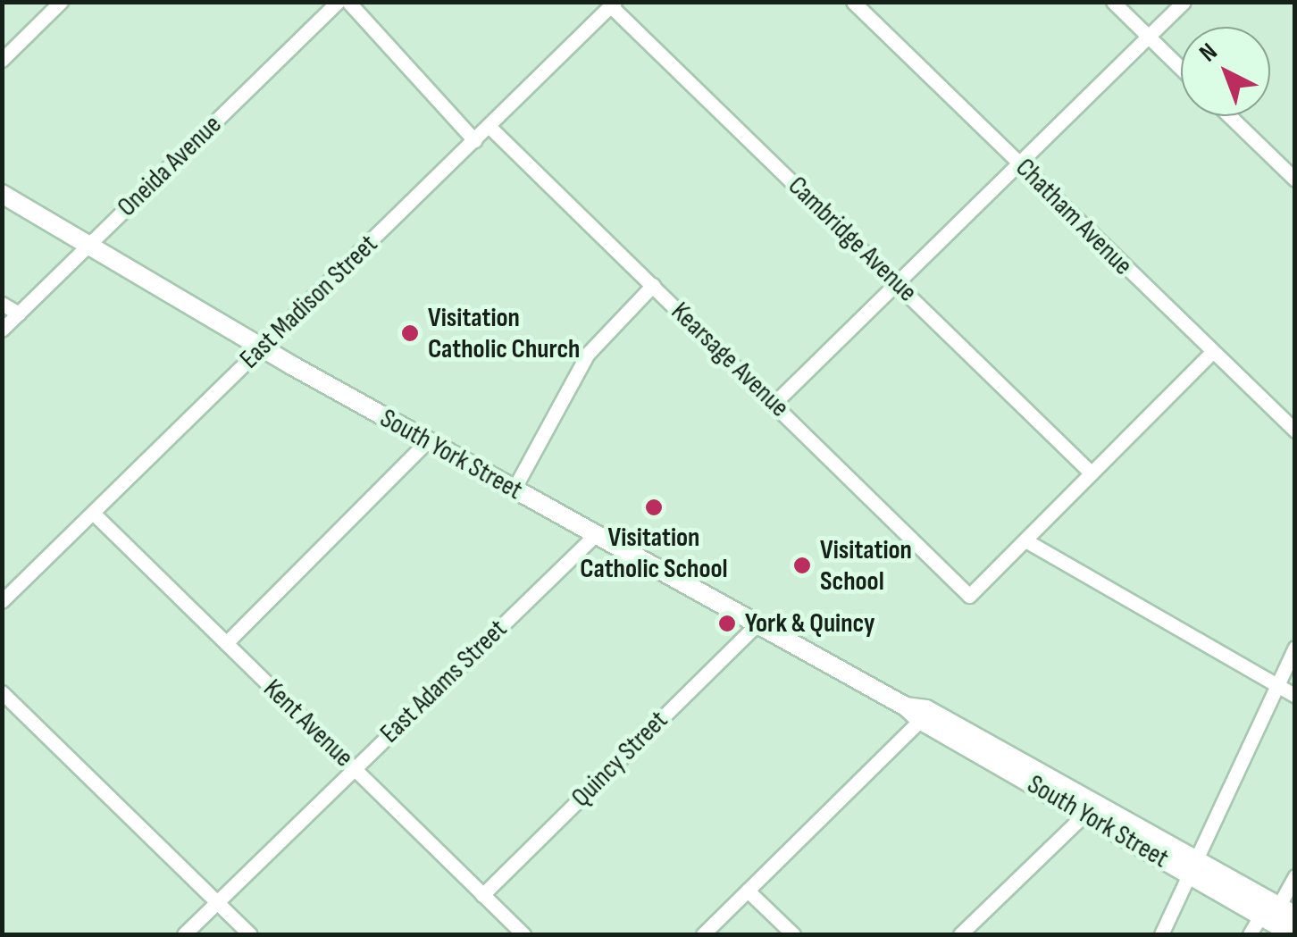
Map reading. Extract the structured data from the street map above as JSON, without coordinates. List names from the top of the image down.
{
  "streets": {
    "main road": ["South York Street"],
    "street": [
      "Oneida Avenue",
      "Chatham Avenue",
      "Cambridge Avenue",
      "East Madison Street",
      "Kearsage Avenue",
      "East Adams Street",
      "Kent Avenue",
      "Quincy Street"
    ]
  },
  "crossings": [
    ["Oneida Avenue", "South York Street"],
    ["Cambridge Avenue", "East Madison Street"],
    ["East Madison Street", "Kearsage Avenue"],
    ["East Madison Street", "South York Street"],
    ["East Madison Street", "Kent Avenue"],
    ["South York Street", "East Adams Street"],
    ["South York Street", "Quincy Street"],
    ["East Adams Street", "Kent Avenue"],
    ["Kent Avenue", "Quincy Street"]
  ],
  "places": [
    "Visitation Catholic Church",
    "Visitation Catholic School",
    "Visitation School",
    "York & Quincy"
  ],
  "north": "top left"
}
